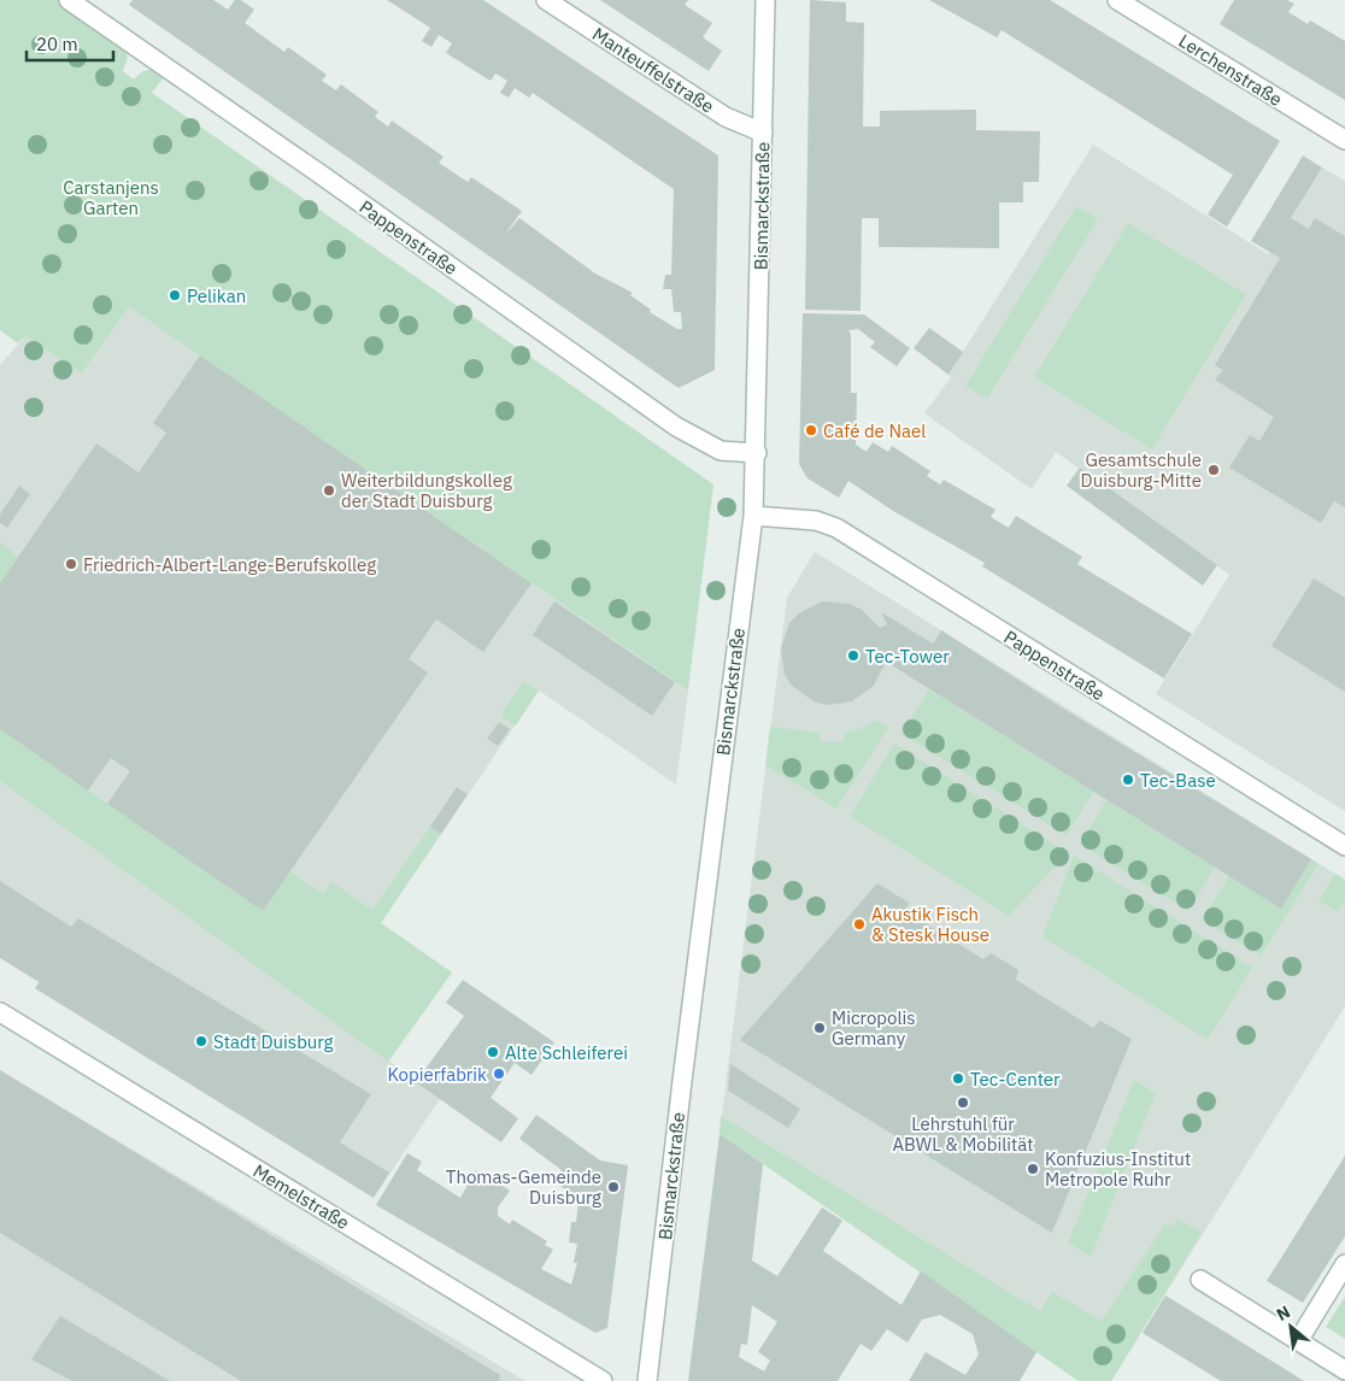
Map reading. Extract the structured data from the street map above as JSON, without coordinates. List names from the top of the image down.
{
  "streets": {
    "street": [
      "Manteuffelstraße",
      "Lerchenstraße",
      "Bismarckstraße",
      "Pappenstraße",
      "Memelstraße"
    ]
  },
  "crossings": [
    ["Manteuffelstraße", "Bismarckstraße"],
    ["Bismarckstraße", "Pappenstraße"]
  ],
  "parks": ["Carstanjens Garten"],
  "places": [
    "Pelikan",
    "Café de Nael",
    "Gesamtschule Duisburg-Mitte",
    "Weiterbildungskolleg der Stadt Duisburg",
    "Friedrich-Albert-Lange-Berufskolleg",
    "Tec-Tower",
    "Tec-Base",
    "Akustik Fisch & Stesk House",
    "Micropolis Germany",
    "Stadt Duisburg",
    "Alte Schleiferei",
    "Kopierfabrik",
    "Tec-Center",
    "Lehrstuhl für ABWL & Mobilität",
    "Konfuzius-Institut Metropole Ruhr",
    "Thomas-Gemeinde Duisburg"
  ],
  "scale_bar": "20 m",
  "north": "top left"
}
